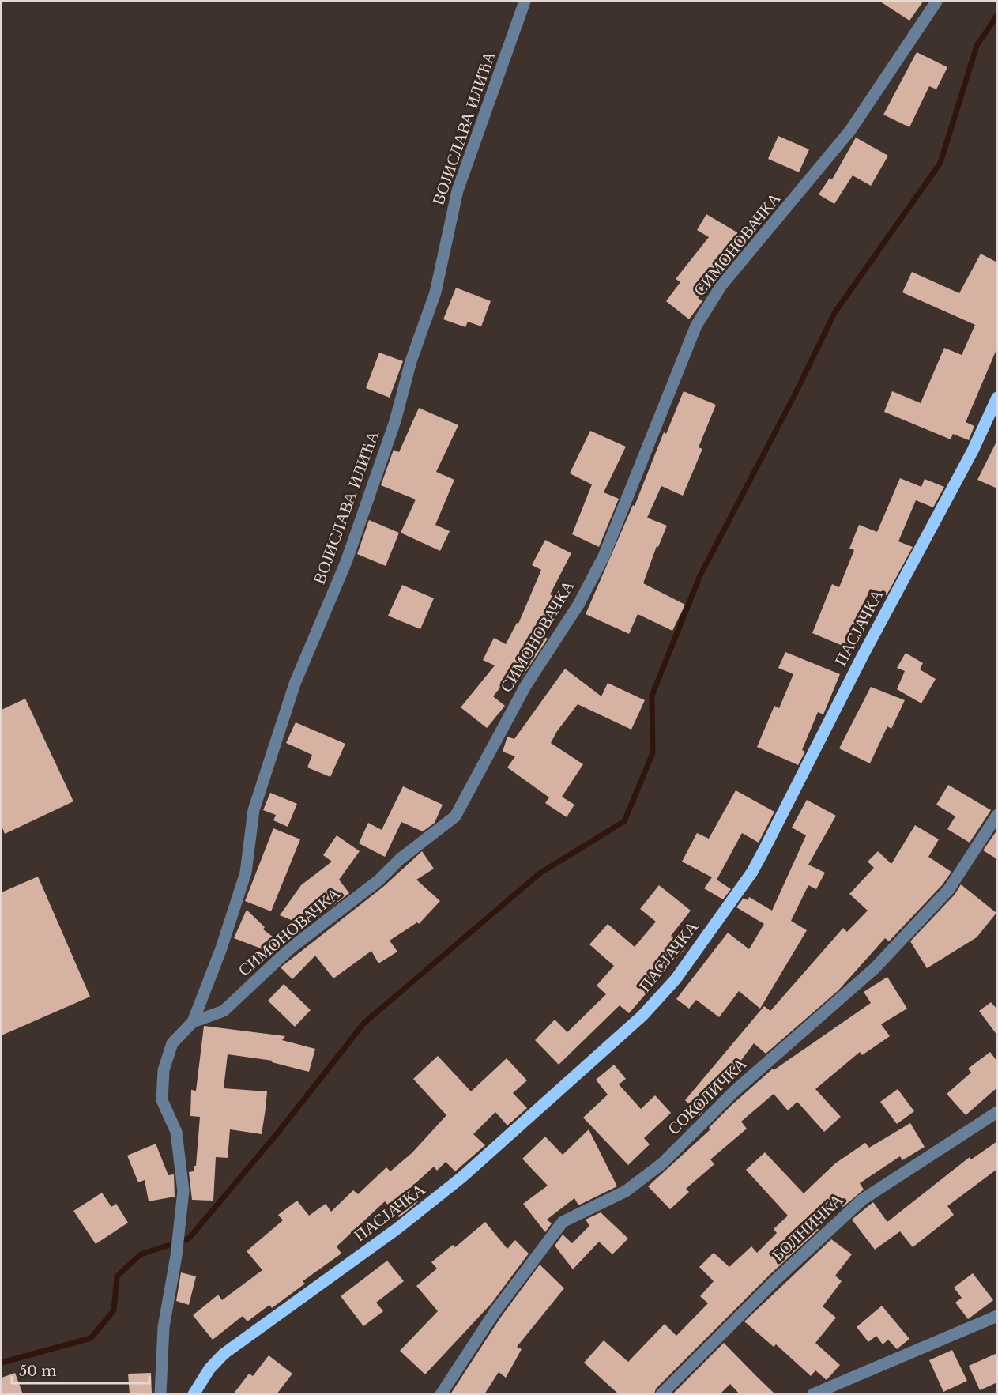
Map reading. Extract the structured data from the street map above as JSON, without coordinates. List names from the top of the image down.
{
  "streets": {
    "main road": ["ПАСЈАЧКА"],
    "street": [
      "ВОЈИСЛАВА ИЛИЋА",
      "СИМОНОВАЧКА",
      "СОКОЛИЧКА",
      "БОЛНИЧКА"
    ]
  },
  "crossings": [
    ["ВОЈИСЛАВА ИЛИЋА", "СИМОНОВАЧКА"]
  ],
  "scale_bar": "50 m"
}
